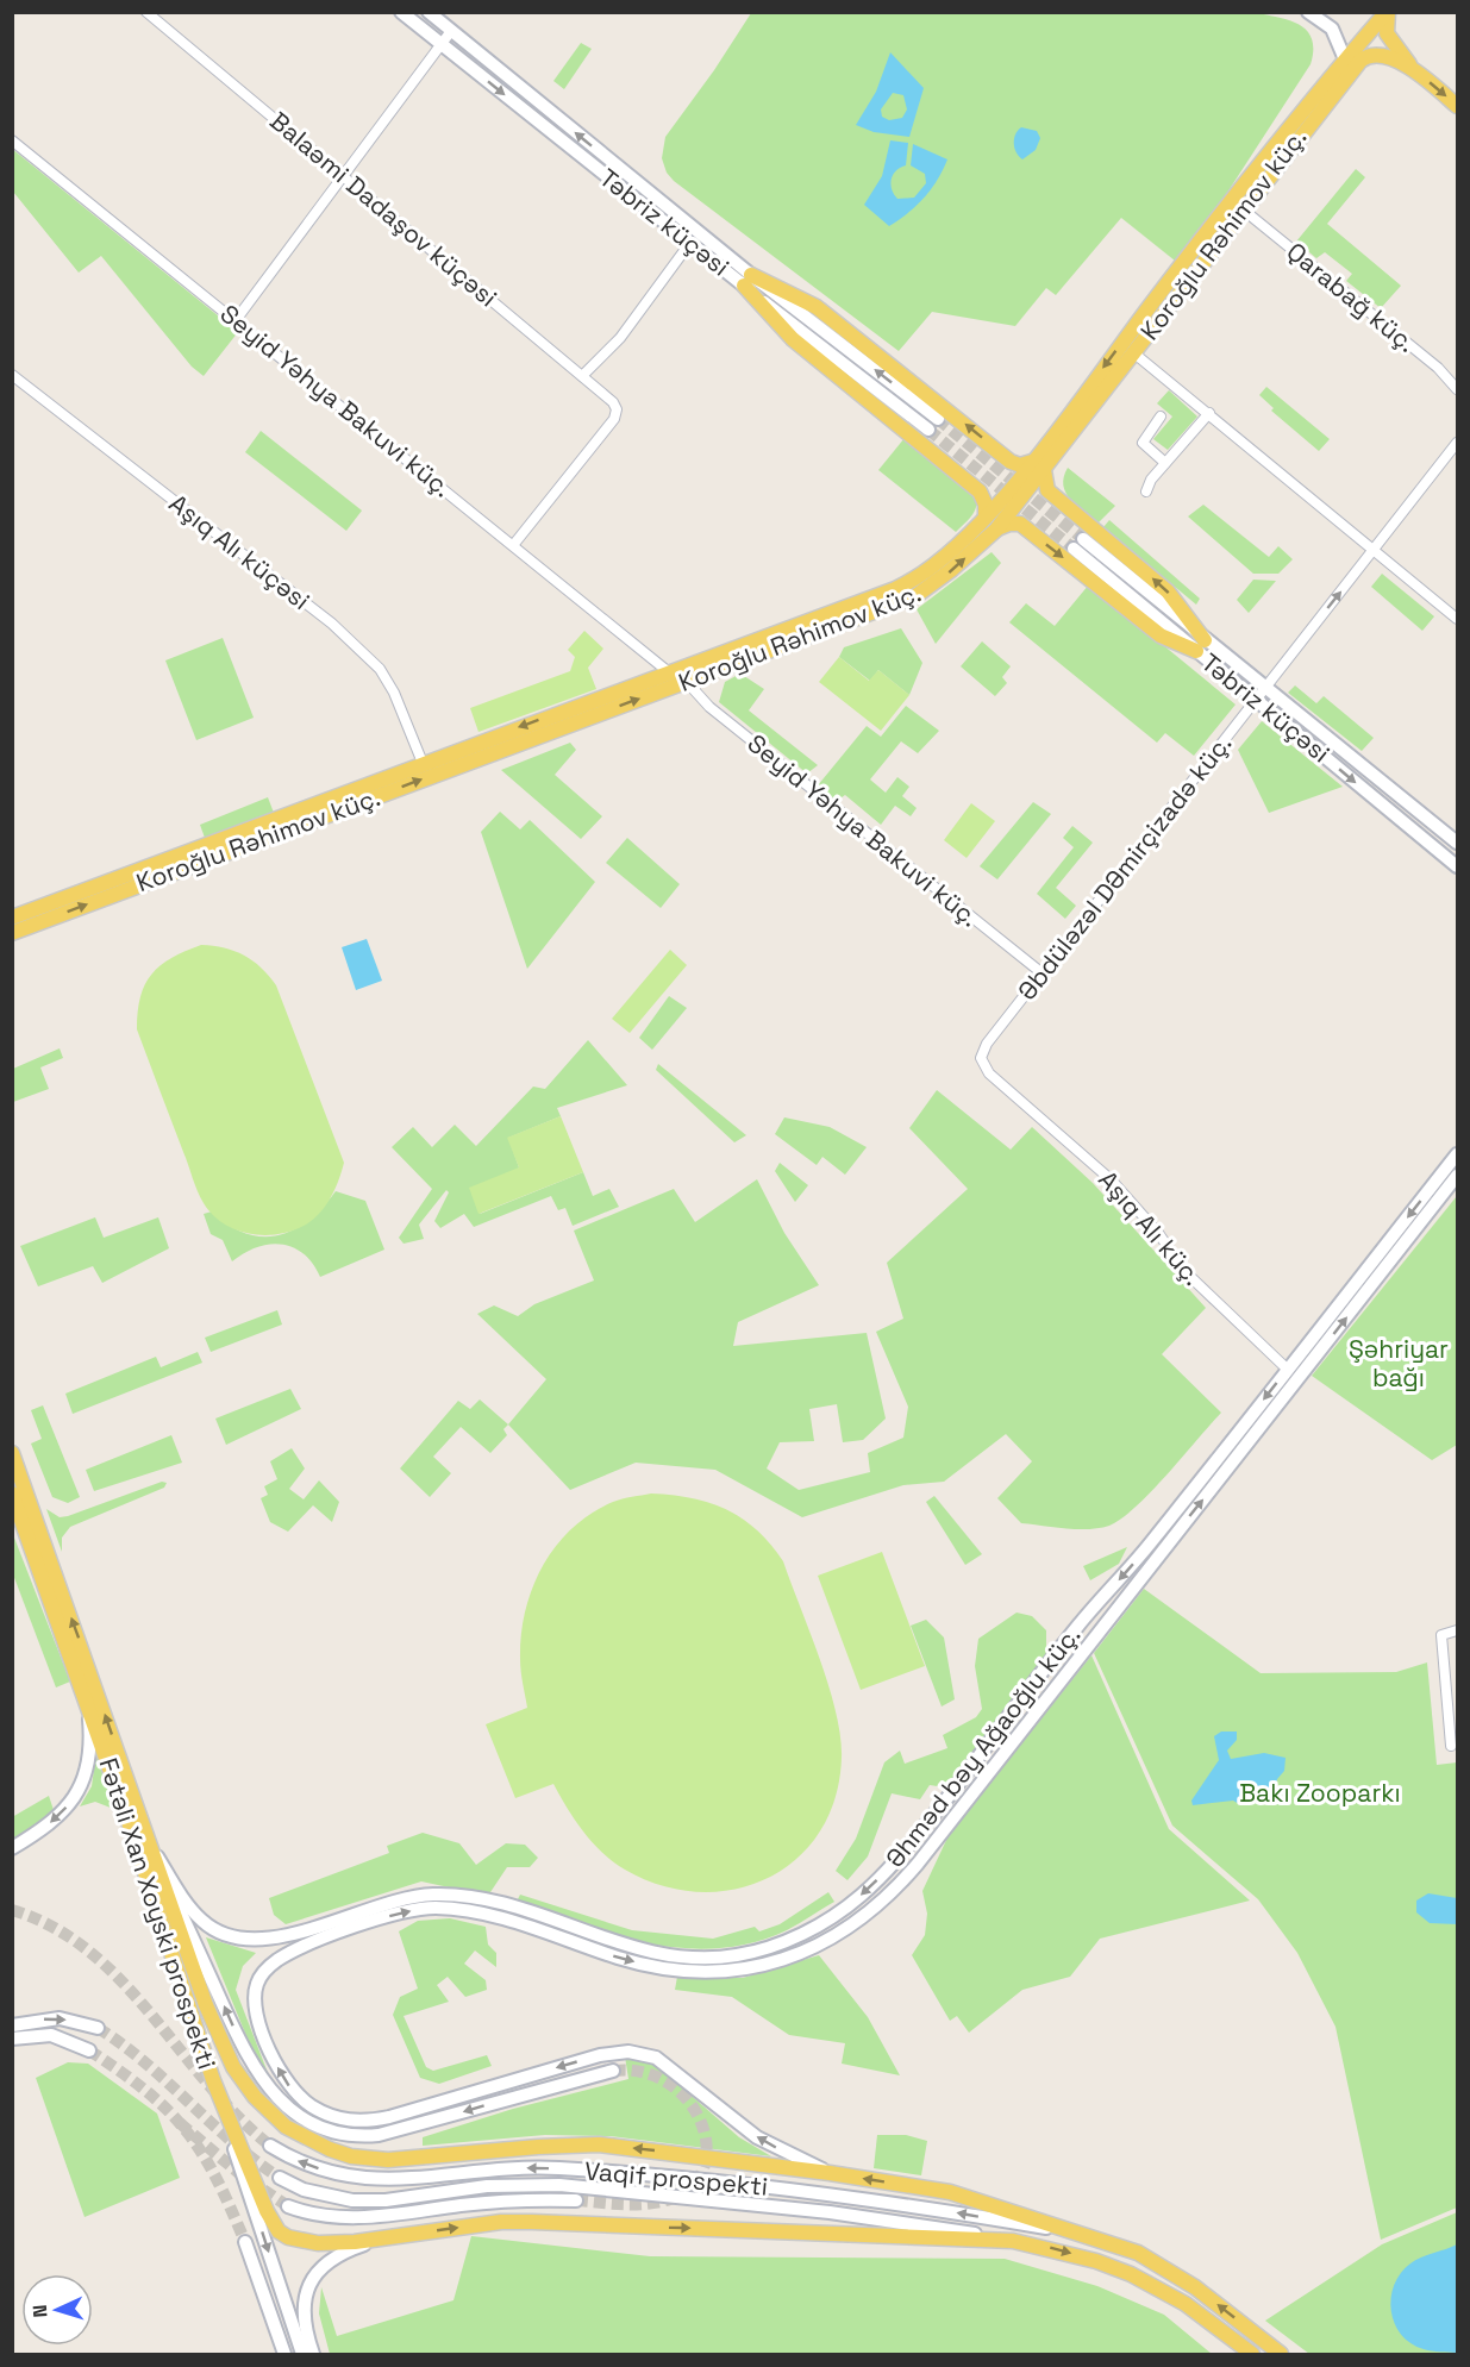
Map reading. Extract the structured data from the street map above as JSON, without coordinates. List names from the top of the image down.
{
  "streets": {
    "main road": ["Koroğlu Rəhimov küç.", "Fətəli Xan Xoyski prospekti", "Vaqif prospekti"],
    "street": [
      "Balaəmi Dadaşov küçəsi",
      "Təbriz küçəsi",
      "Qarabağ küç.",
      "Seyid Yəhya Bakuvi küç.",
      "Aşıq Alı küçəsi",
      "Əbdüləzəl DƏmirçizadə küç.",
      "Aşıq Alı küç.",
      "Əhməd bəy Ağaoğlu küç."
    ]
  },
  "crossings": [
    ["Balaəmi Dadaşov küçəsi", "Seyid Yəhya Bakuvi küç."],
    ["Təbriz küçəsi", "Əbdüləzəl DƏmirçizadə küç."],
    ["Koroğlu Rəhimov küç.", "Qarabağ küç."],
    ["Koroğlu Rəhimov küç.", "Seyid Yəhya Bakuvi küç."],
    ["Koroğlu Rəhimov küç.", "Aşıq Alı küçəsi"],
    ["Seyid Yəhya Bakuvi küç.", "Əbdüləzəl DƏmirçizadə küç."],
    ["Əbdüləzəl DƏmirçizadə küç.", "Aşıq Alı küç."],
    ["Aşıq Alı küç.", "Əhməd bəy Ağaoğlu küç."],
    ["Əhməd bəy Ağaoğlu küç.", "Fətəli Xan Xoyski prospekti"],
    ["Əhməd bəy Ağaoğlu küç.", "Vaqif prospekti"],
    ["Fətəli Xan Xoyski prospekti", "Vaqif prospekti"]
  ],
  "parks": ["Şəhriyar bağı", "Bakı Zooparkı"],
  "north": "left"
}
